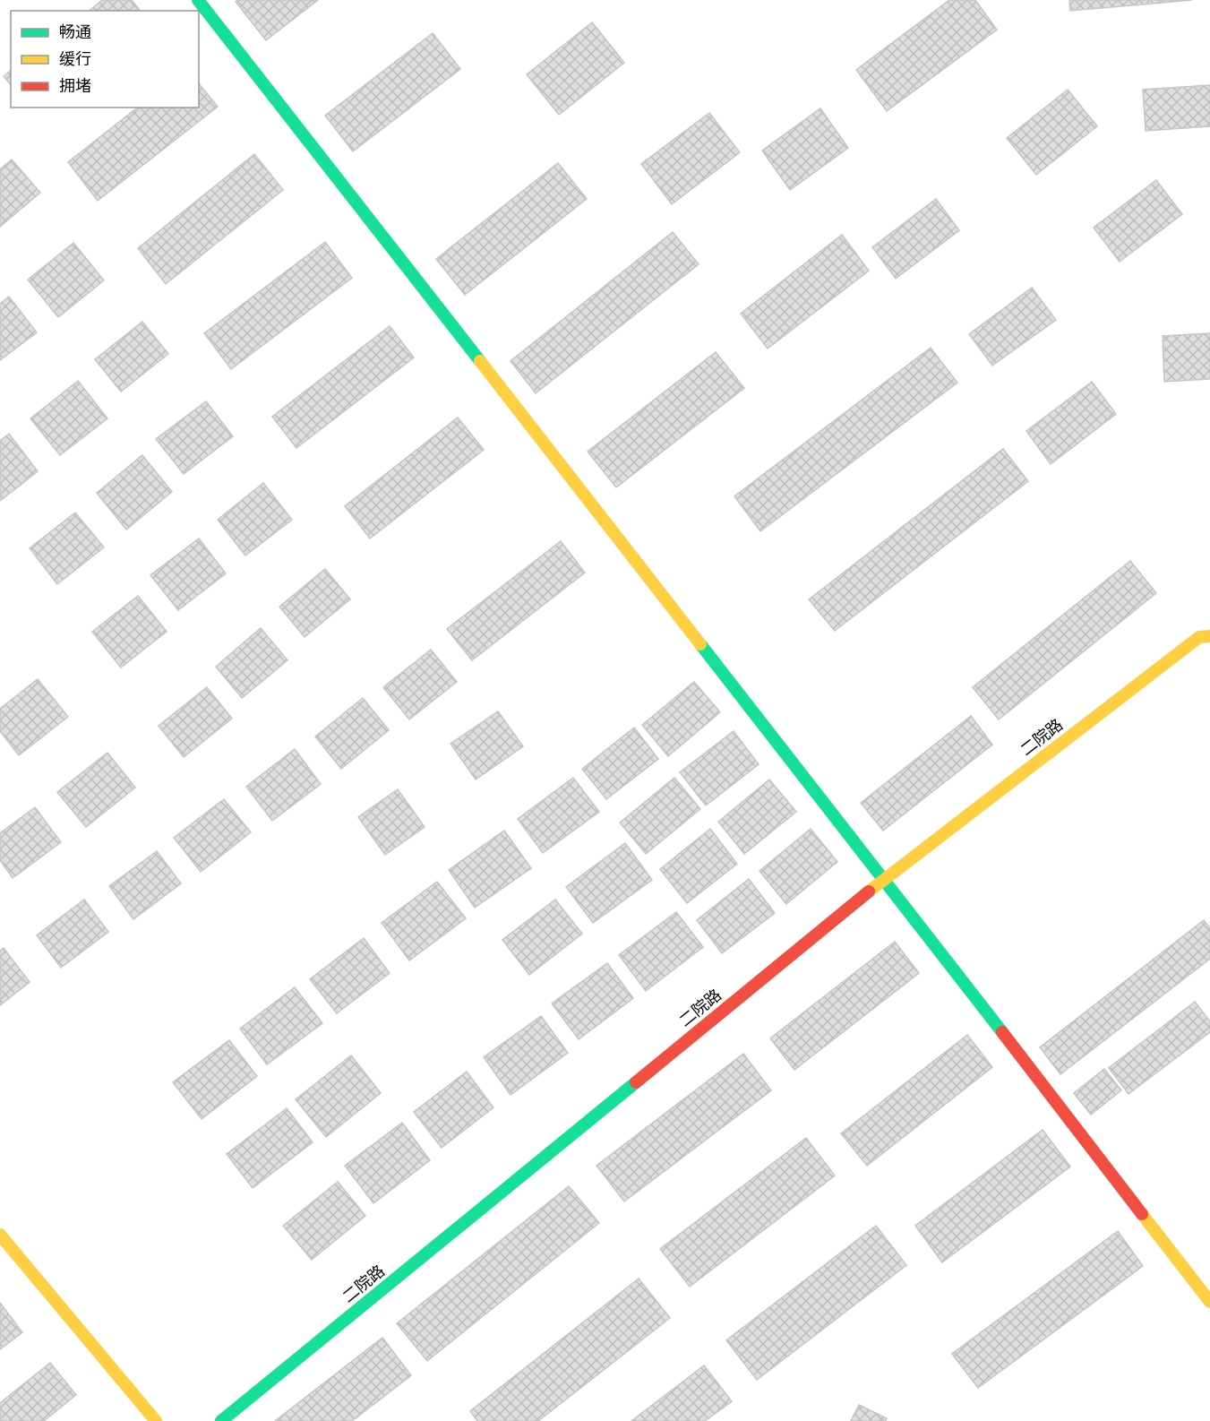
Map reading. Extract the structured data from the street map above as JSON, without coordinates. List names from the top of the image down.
{
  "streets": {
    "street": ["二院路"]
  },
  "legend": ["畅通", "缓行", "拥堵"]
}
